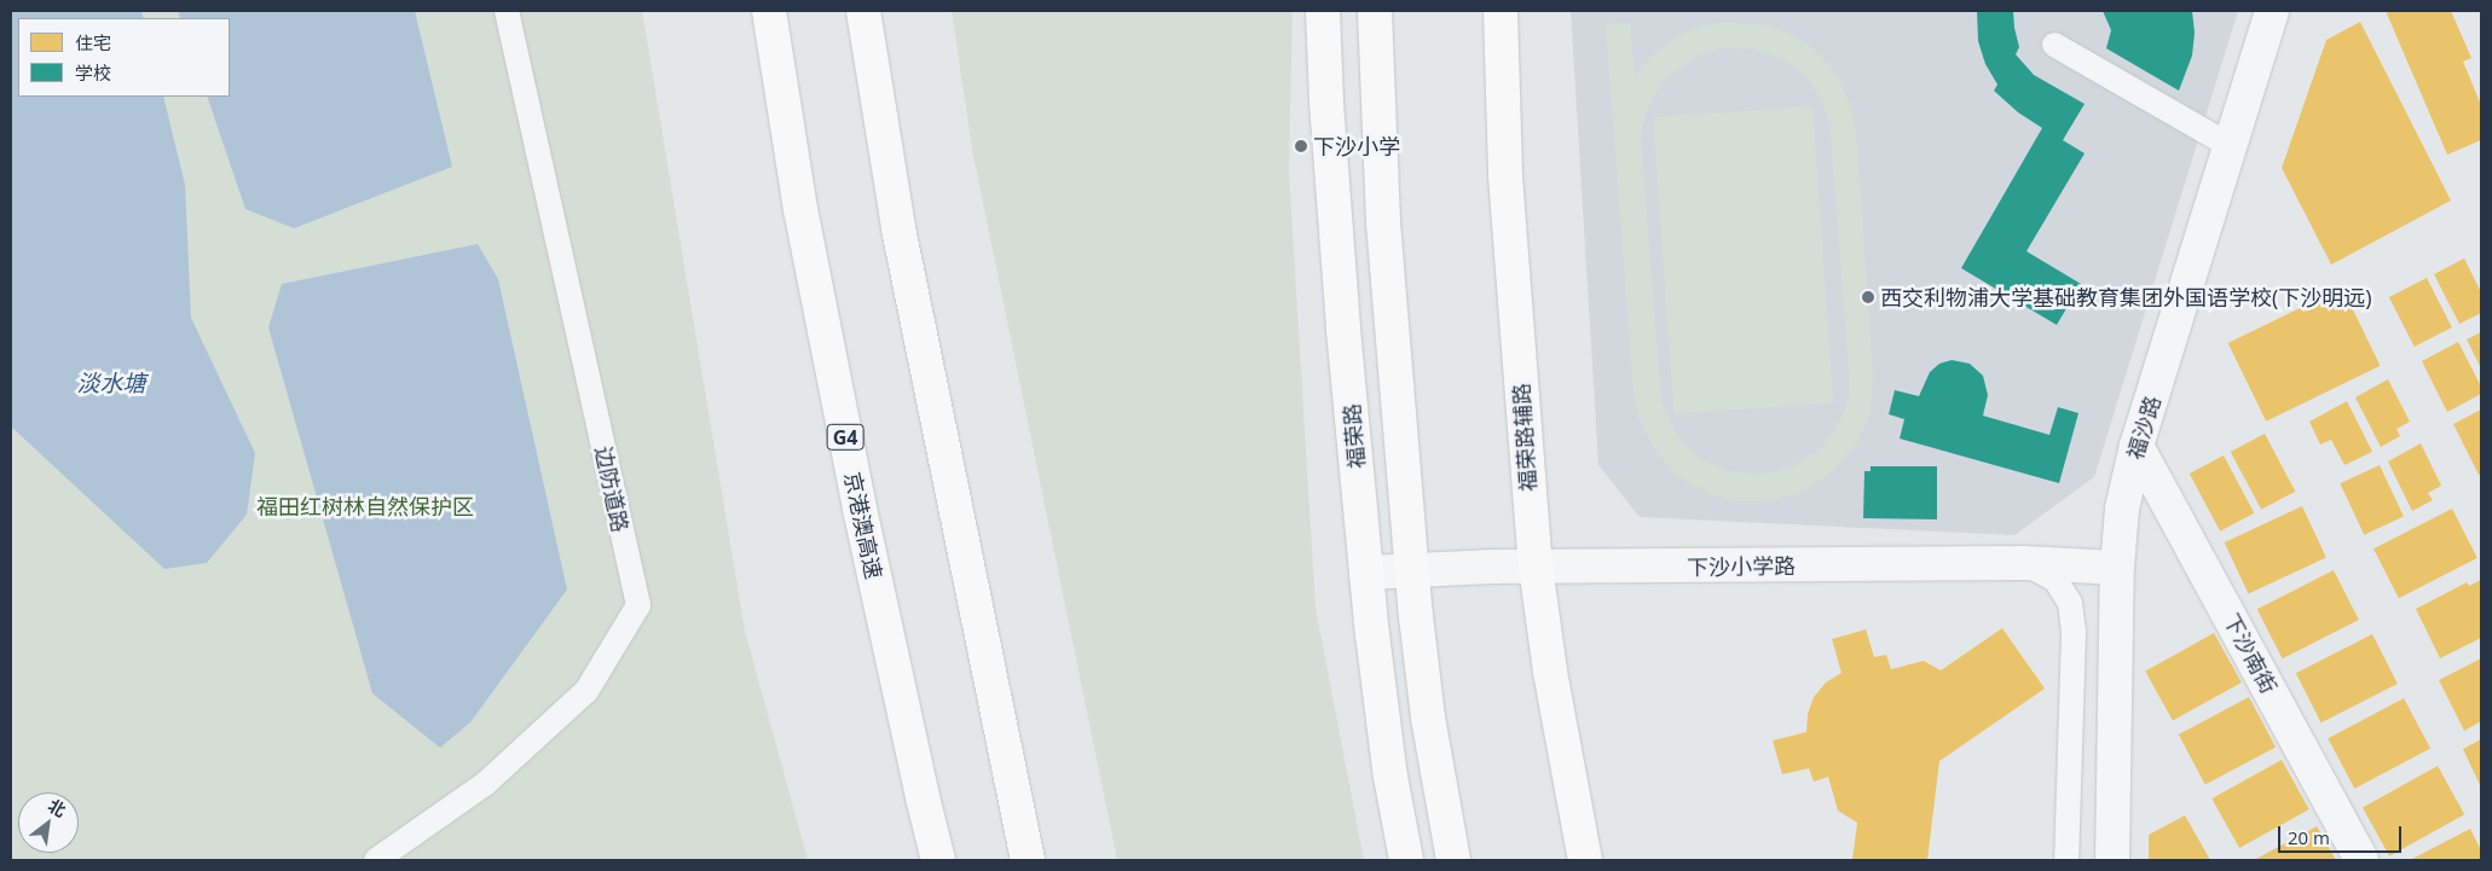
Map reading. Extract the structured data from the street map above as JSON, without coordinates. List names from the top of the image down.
{
  "streets": {
    "main road": [
      "福荣路",
      "G4",
      "福荣路辅路",
      "京港澳高速"
    ],
    "street": ["福沙路", "下沙小学路", "下沙南街"],
    "lane": ["边防道路"]
  },
  "crossings": [
    ["福沙路", "下沙小学路"],
    ["福沙路", "下沙南街"],
    ["福荣路", "下沙小学路"],
    ["福荣路辅路", "下沙小学路"]
  ],
  "water": ["淡水塘"],
  "parks": ["福田红树林自然保护区"],
  "places": ["下沙小学", "西交利物浦大学基础教育集团外国语学校(下沙明远)"],
  "legend": ["住宅", "学校"],
  "scale_bar": "20 m",
  "north": "top right"
}
